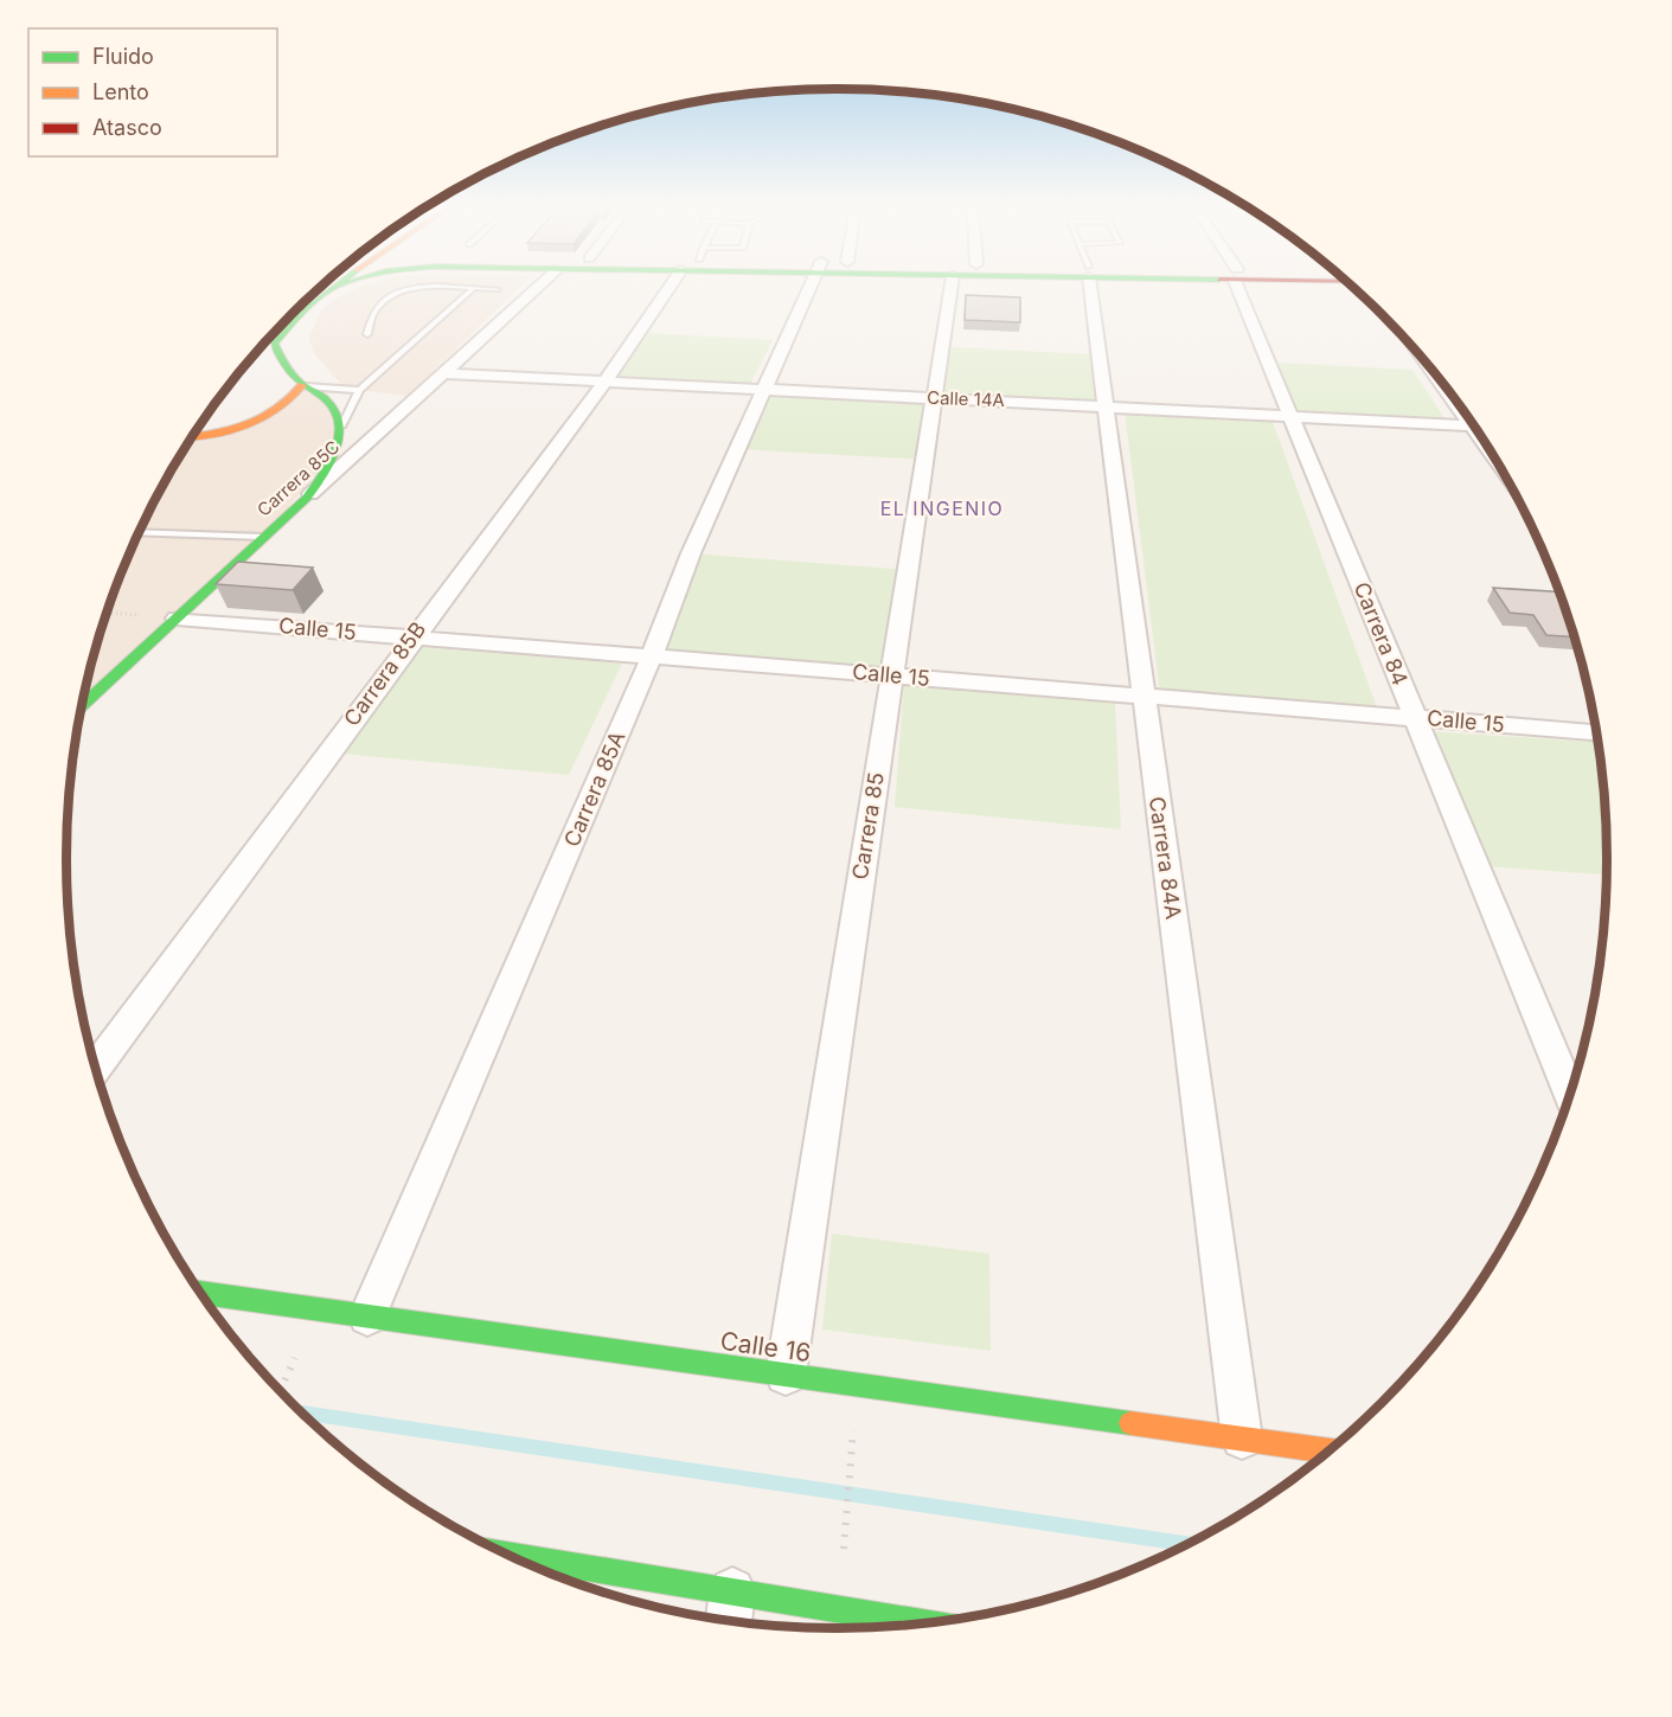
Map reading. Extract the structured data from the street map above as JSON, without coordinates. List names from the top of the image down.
{
  "streets": {
    "street": [
      "Calle 14A",
      "Carrera 85C",
      "Calle 15",
      "Carrera 84",
      "Carrera 85B",
      "Carrera 85A",
      "Carrera 85",
      "Carrera 84A",
      "Calle 16"
    ]
  },
  "crossings": [
    ["Calle 14A", "Carrera 85C"],
    ["Calle 14A", "Carrera 84"],
    ["Calle 14A", "Carrera 85B"],
    ["Calle 14A", "Carrera 85A"],
    ["Calle 14A", "Carrera 85"],
    ["Calle 14A", "Carrera 84A"],
    ["Carrera 85C", "Calle 15"],
    ["Calle 15", "Carrera 84"],
    ["Calle 15", "Carrera 85B"],
    ["Calle 15", "Carrera 85A"],
    ["Calle 15", "Carrera 85"],
    ["Calle 15", "Carrera 84A"],
    ["Carrera 85A", "Calle 16"],
    ["Carrera 85", "Calle 16"],
    ["Carrera 84A", "Calle 16"]
  ],
  "districts": ["EL INGENIO"],
  "legend": ["Fluido", "Lento", "Atasco"]
}
